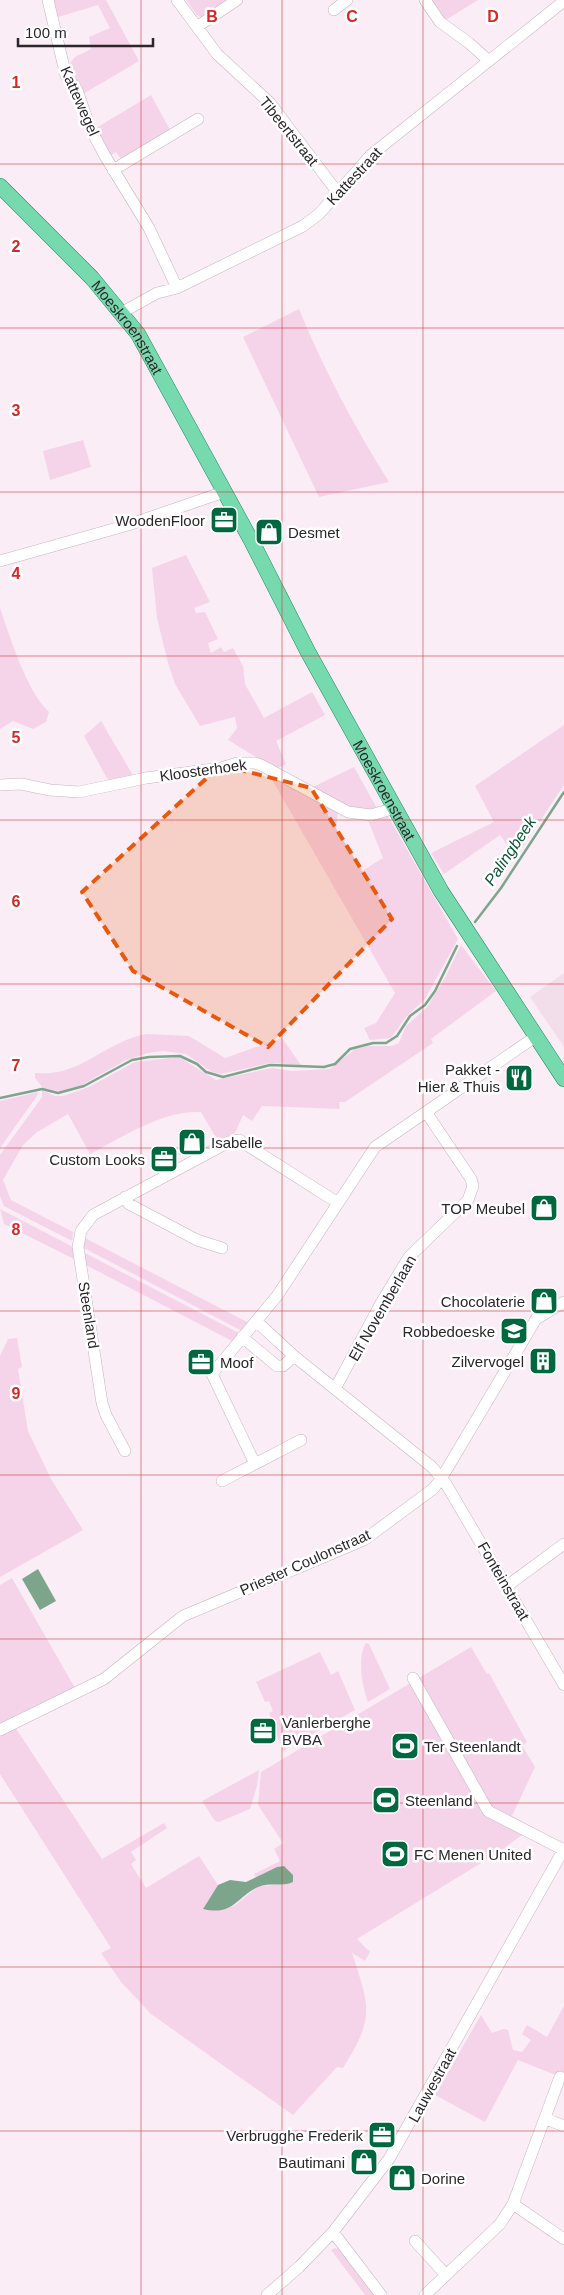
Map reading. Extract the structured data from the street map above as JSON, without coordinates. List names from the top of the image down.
{
  "streets": {
    "main road": ["Moeskroenstraat"],
    "street": [
      "Kattewegel",
      "Tibeertstraat",
      "Kattestraat",
      "Kloosterhoek",
      "Elf Novemberlaan",
      "Steenland",
      "Priester Coulonstraat",
      "Fonteinstraat",
      "Lauwestraat"
    ]
  },
  "crossings": [
    ["Kattewegel", "Kattestraat"],
    ["Tibeertstraat", "Kattestraat"],
    ["Kattestraat", "Moeskroenstraat"],
    ["Moeskroenstraat", "Kloosterhoek"],
    ["Priester Coulonstraat", "Fonteinstraat"]
  ],
  "water": ["Palingbeek"],
  "places": {
    "office": [
      "WoodenFloor",
      "Custom Looks",
      "Moof",
      "Vanlerberghe BVBA",
      "Verbrugghe Frederik"
    ],
    "shop": [
      "Desmet",
      "Isabelle",
      "TOP Meubel",
      "Chocolaterie",
      "Bautimani",
      "Dorine"
    ],
    "restaurant": ["Pakket - Hier & Thuis"],
    "school or university": ["Robbedoeske"],
    "building": ["Zilvervogel"],
    "sports": ["Ter Steenlandt", "Steenland", "FC Menen United"]
  },
  "scale_bar": "100 m",
  "grid": {
    "columns": ["B", "C", "D"],
    "rows": [
      "1",
      "2",
      "3",
      "4",
      "5",
      "6",
      "7",
      "8",
      "9"
    ]
  }
}
